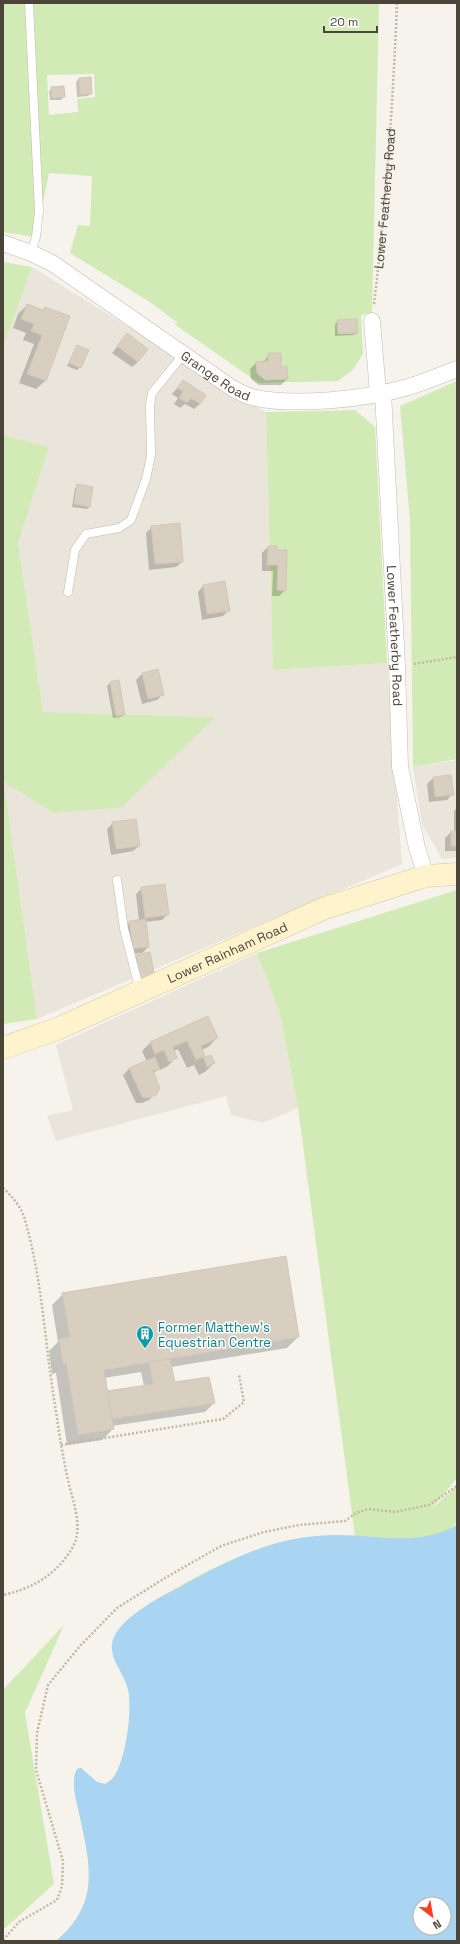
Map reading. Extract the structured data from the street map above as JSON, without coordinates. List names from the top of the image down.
{
  "streets": {
    "main road": ["Lower Rainham Road"],
    "street": ["Lower Featherby Road", "Grange Road"]
  },
  "crossings": [
    ["Lower Featherby Road", "Grange Road"],
    ["Lower Featherby Road", "Lower Rainham Road"]
  ],
  "places": {
    "building": ["Former Matthew's Equestrian Centre"]
  },
  "scale_bar": "20 m",
  "north": "bottom right"
}
